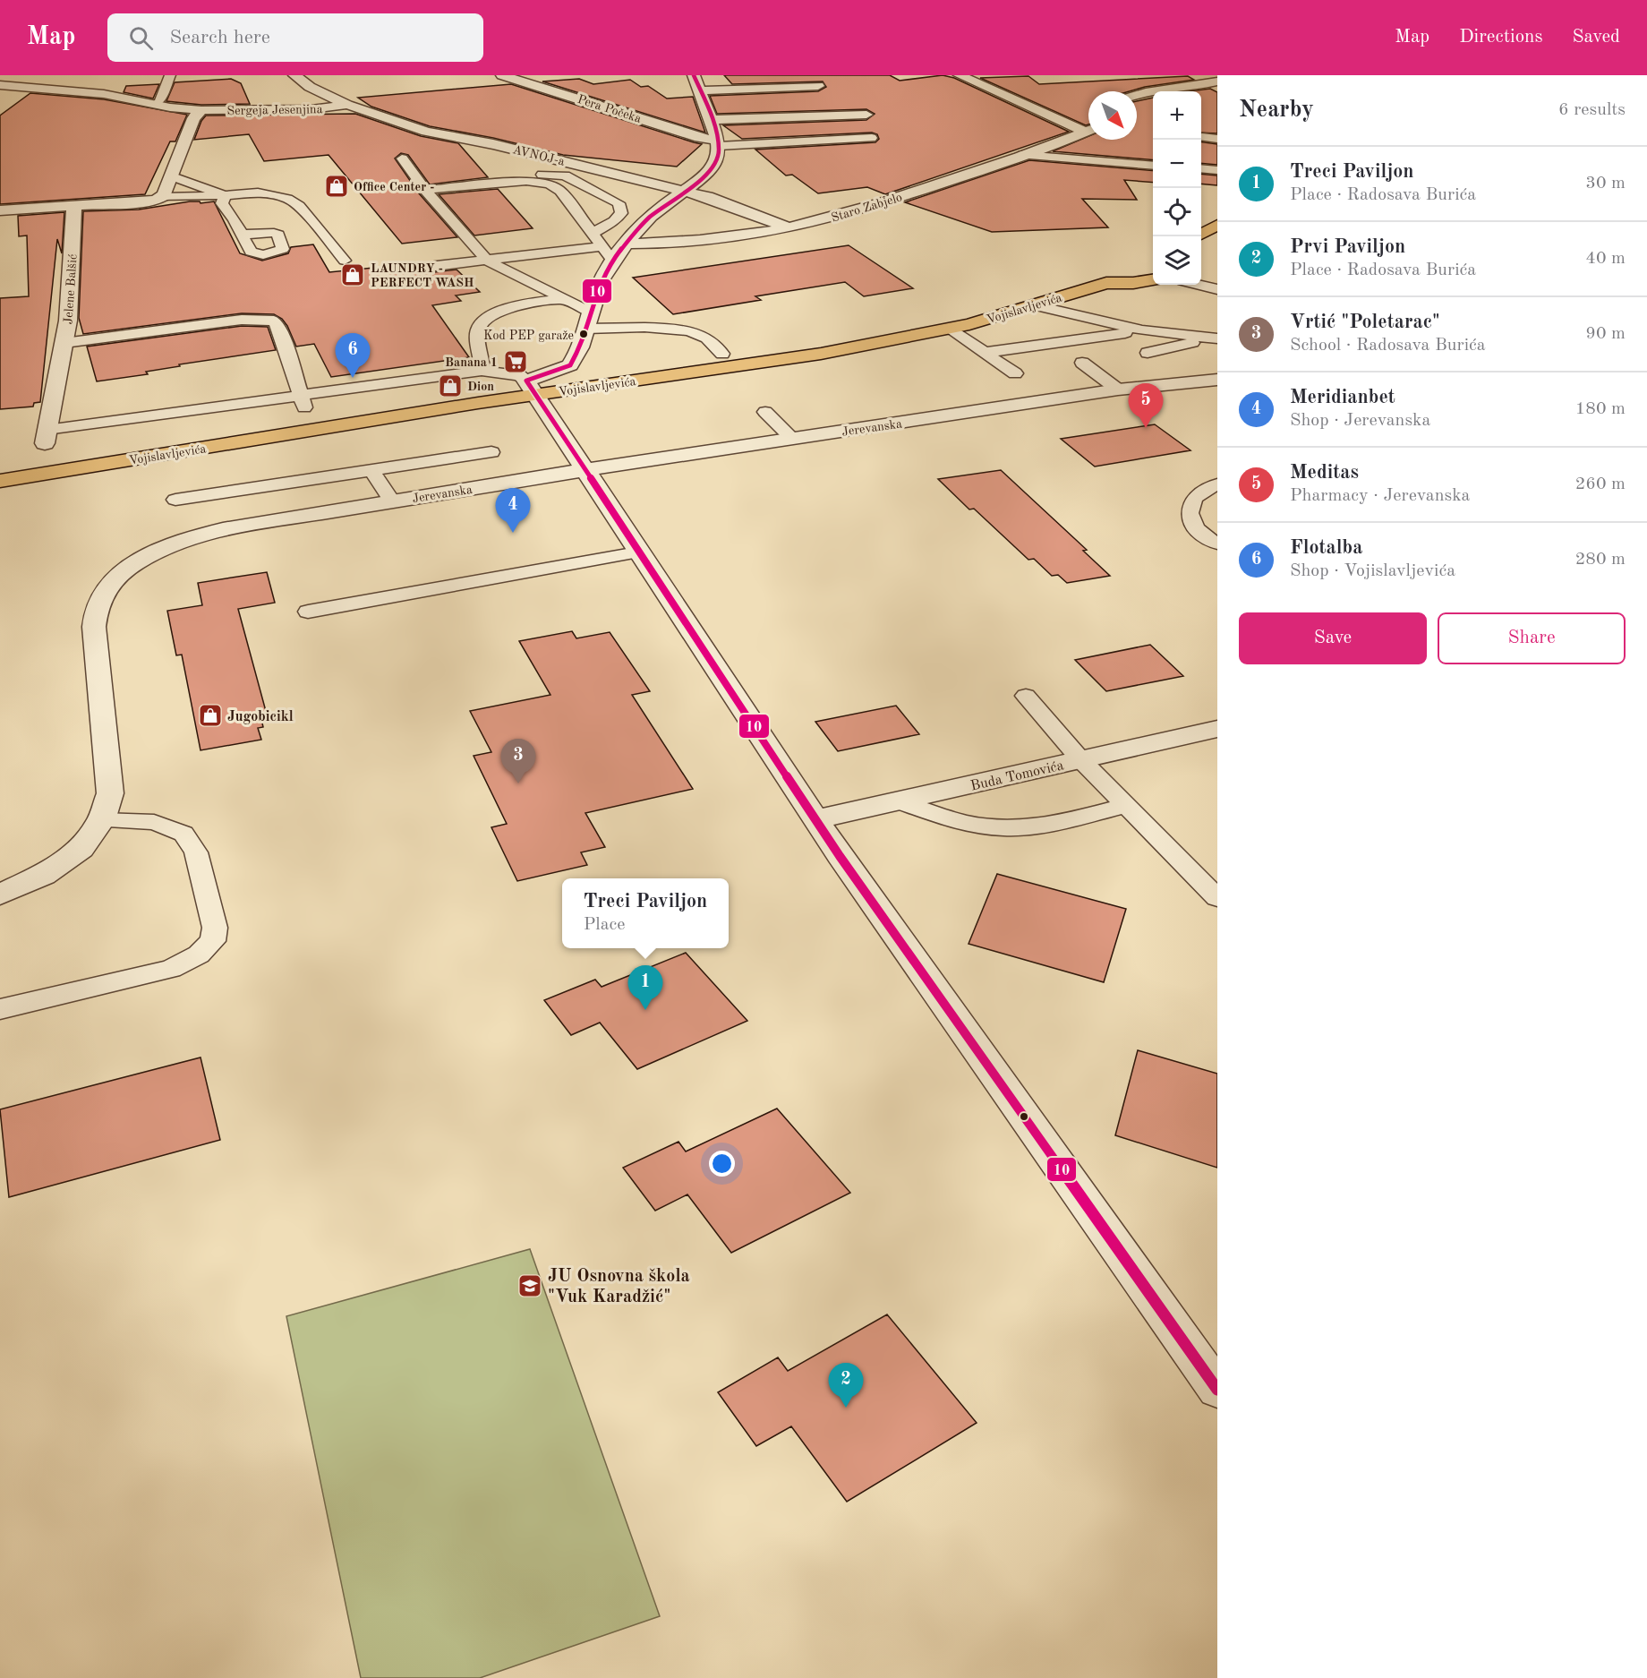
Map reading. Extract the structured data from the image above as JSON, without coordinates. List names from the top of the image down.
{
  "streets": {
    "main road": ["Vojislavljevića"],
    "street": [
      "Pera Počeka",
      "Sergeja Jesenjina",
      "AVNOJ-a",
      "Staro Zabjelo",
      "Jelene Balšić",
      "Jerevanska",
      "Buda Tomovića"
    ]
  },
  "crossings": [
    ["Sergeja Jesenjina", "AVNOJ-a"],
    ["AVNOJ-a", "Staro Zabjelo"]
  ],
  "places": {
    "shop": [
      "Office Center -",
      "LAUNDRY - PERFECT WASH",
      "Dion",
      "Jugobicikl"
    ],
    "other": ["Kod PEP garaže"],
    "supermarket": ["Banana 1"],
    "school or university": ["JU Osnovna škola \"Vuk Karadžić\""]
  },
  "lines": ["transit line 10"],
  "north": "bottom right",
  "page": {
    "header": "Map",
    "search": "Search here",
    "nav": ["Map", "Directions", "Saved"],
    "heading": ["Nearby", "6 results"],
    "map_buttons": ["+", "−"],
    "list": [
      {
        "mark": "1",
        "name": "Treci Paviljon",
        "note": "Place · Radosava Burića",
        "value": "30 m"
      },
      {
        "mark": "2",
        "name": "Prvi Paviljon",
        "note": "Place · Radosava Burića",
        "value": "40 m"
      },
      {
        "mark": "3",
        "name": "Vrtić \"Poletarac\"",
        "note": "School · Radosava Burića",
        "value": "90 m"
      },
      {
        "mark": "4",
        "name": "Meridianbet",
        "note": "Shop · Jerevanska",
        "value": "180 m"
      },
      {
        "mark": "5",
        "name": "Meditas",
        "note": "Pharmacy · Jerevanska",
        "value": "260 m"
      },
      {
        "mark": "6",
        "name": "Flotalba",
        "note": "Shop · Vojislavljevića",
        "value": "280 m"
      }
    ],
    "pins": [
      "6",
      "5",
      "4",
      "3",
      "1",
      "2"
    ],
    "buttons": ["Save", "Share"],
    "popup": ["Treci Paviljon", "Place"]
  }
}
